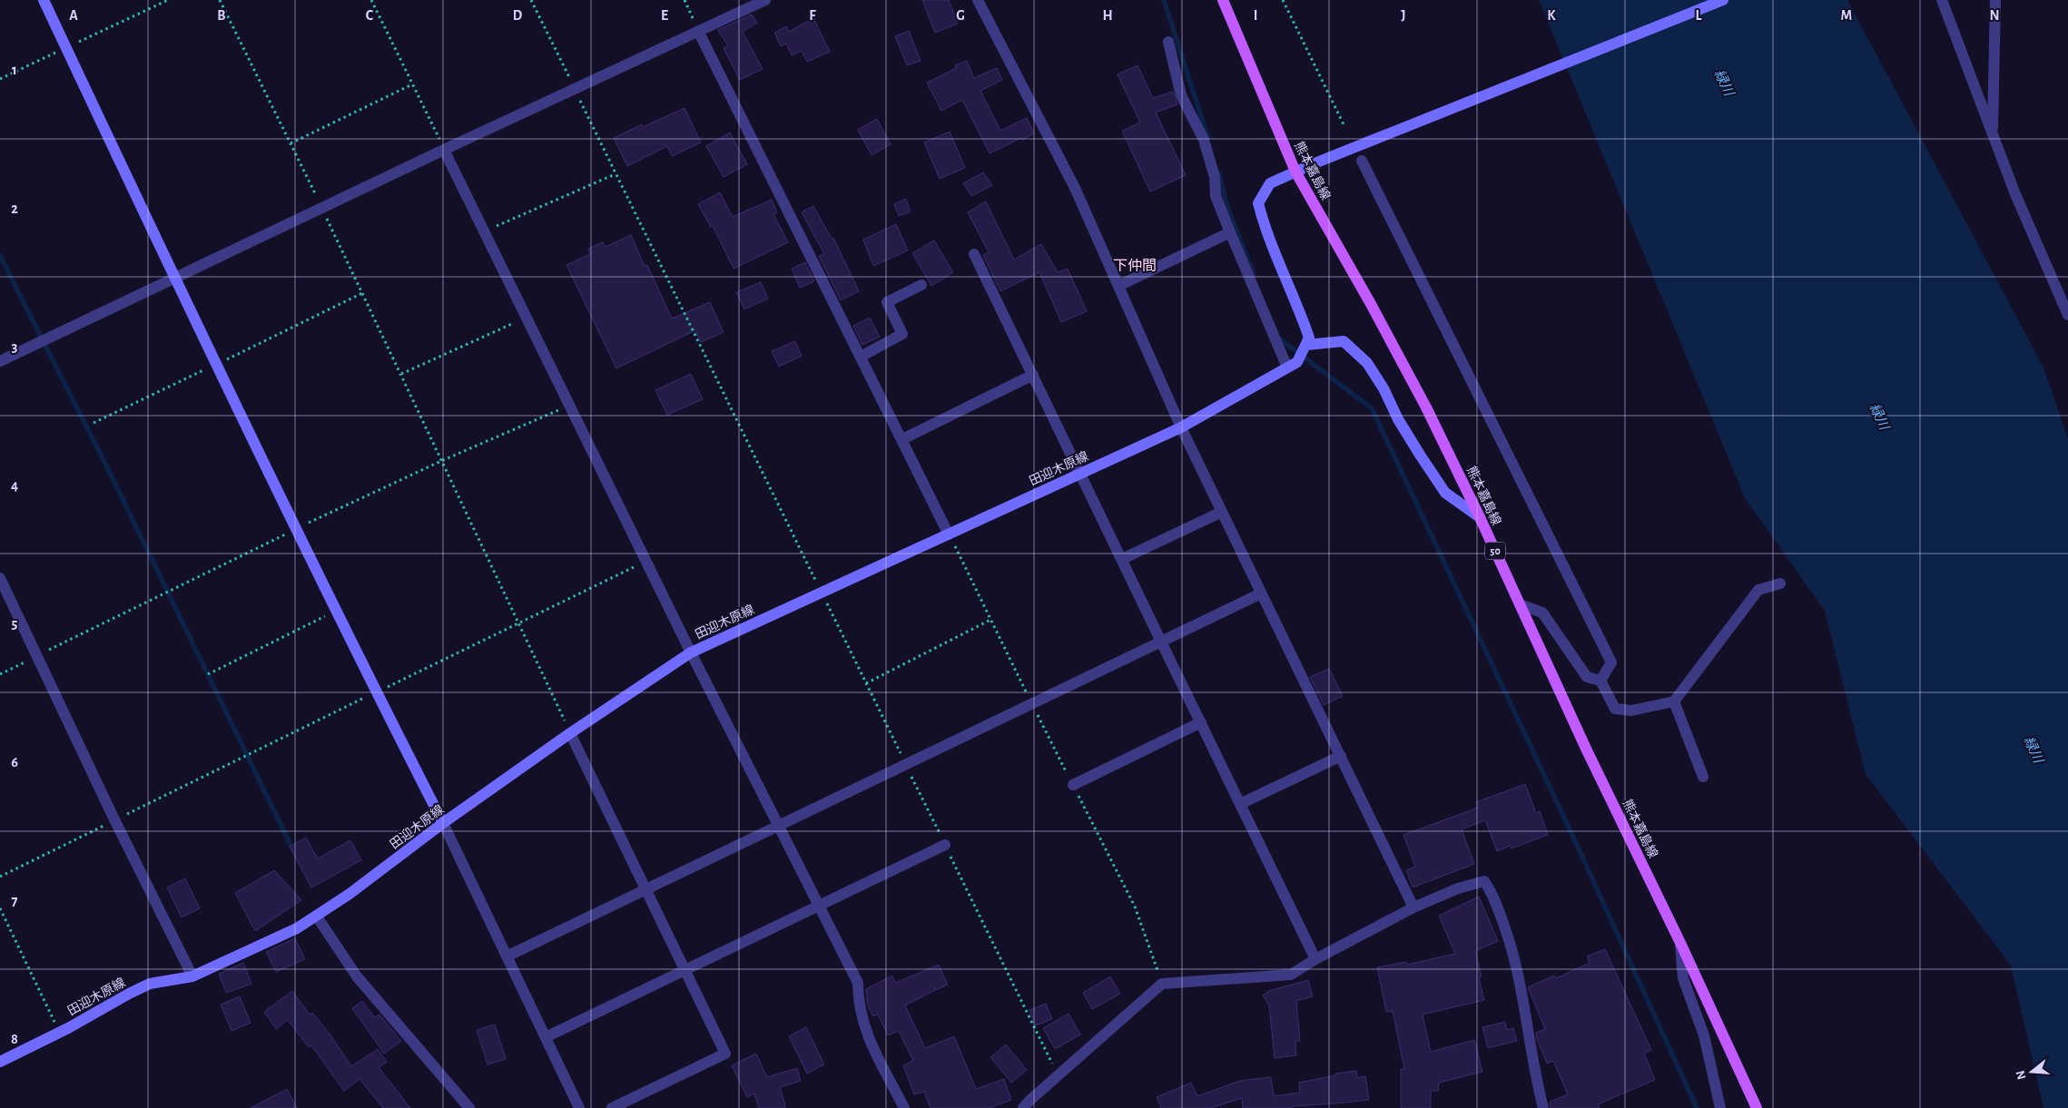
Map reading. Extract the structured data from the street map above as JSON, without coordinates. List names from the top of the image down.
{
  "streets": {
    "main road": ["熊本嘉島線", "田迎木原線", "50"]
  },
  "districts": ["下仲間"],
  "water": ["緑川"],
  "north": "left",
  "grid": {
    "columns": [
      "A",
      "B",
      "C",
      "D",
      "E",
      "F",
      "G",
      "H",
      "I",
      "J",
      "K",
      "L",
      "M",
      "N"
    ],
    "rows": [
      "1",
      "2",
      "3",
      "4",
      "5",
      "6",
      "7",
      "8"
    ]
  }
}
